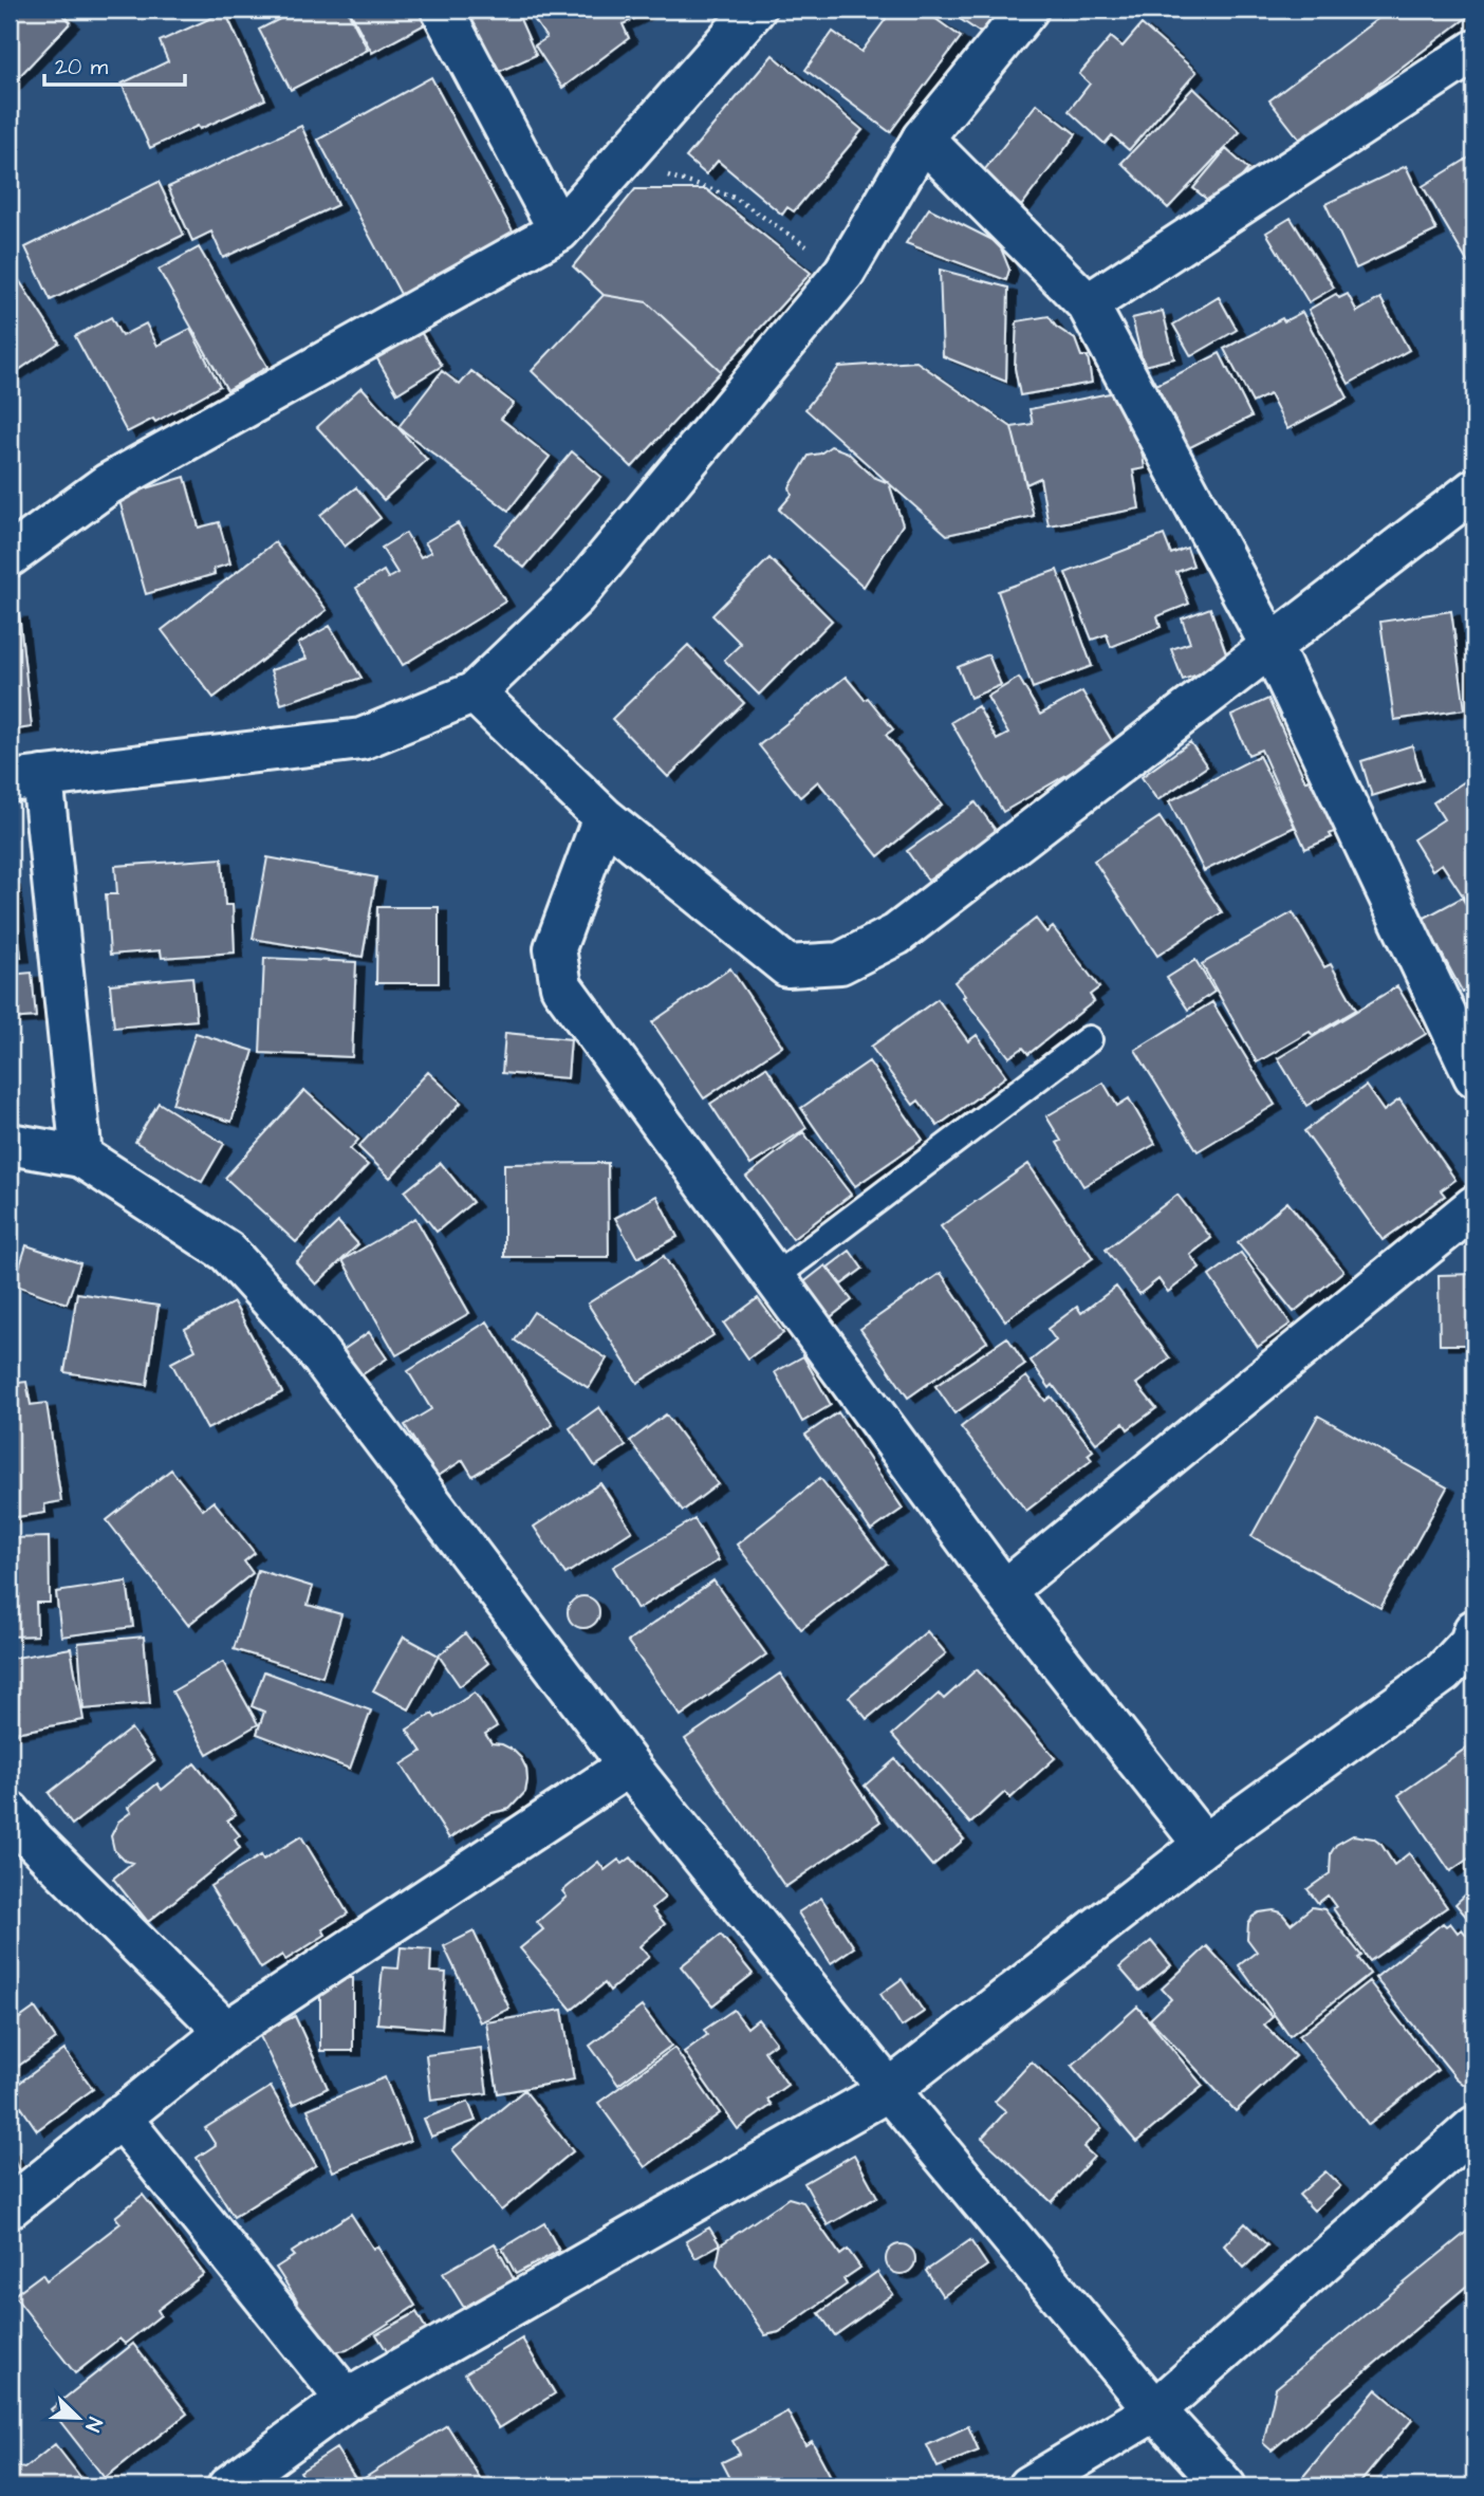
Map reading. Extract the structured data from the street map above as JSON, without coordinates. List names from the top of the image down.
{
  "scale_bar": "20 m",
  "north": "bottom right"
}
